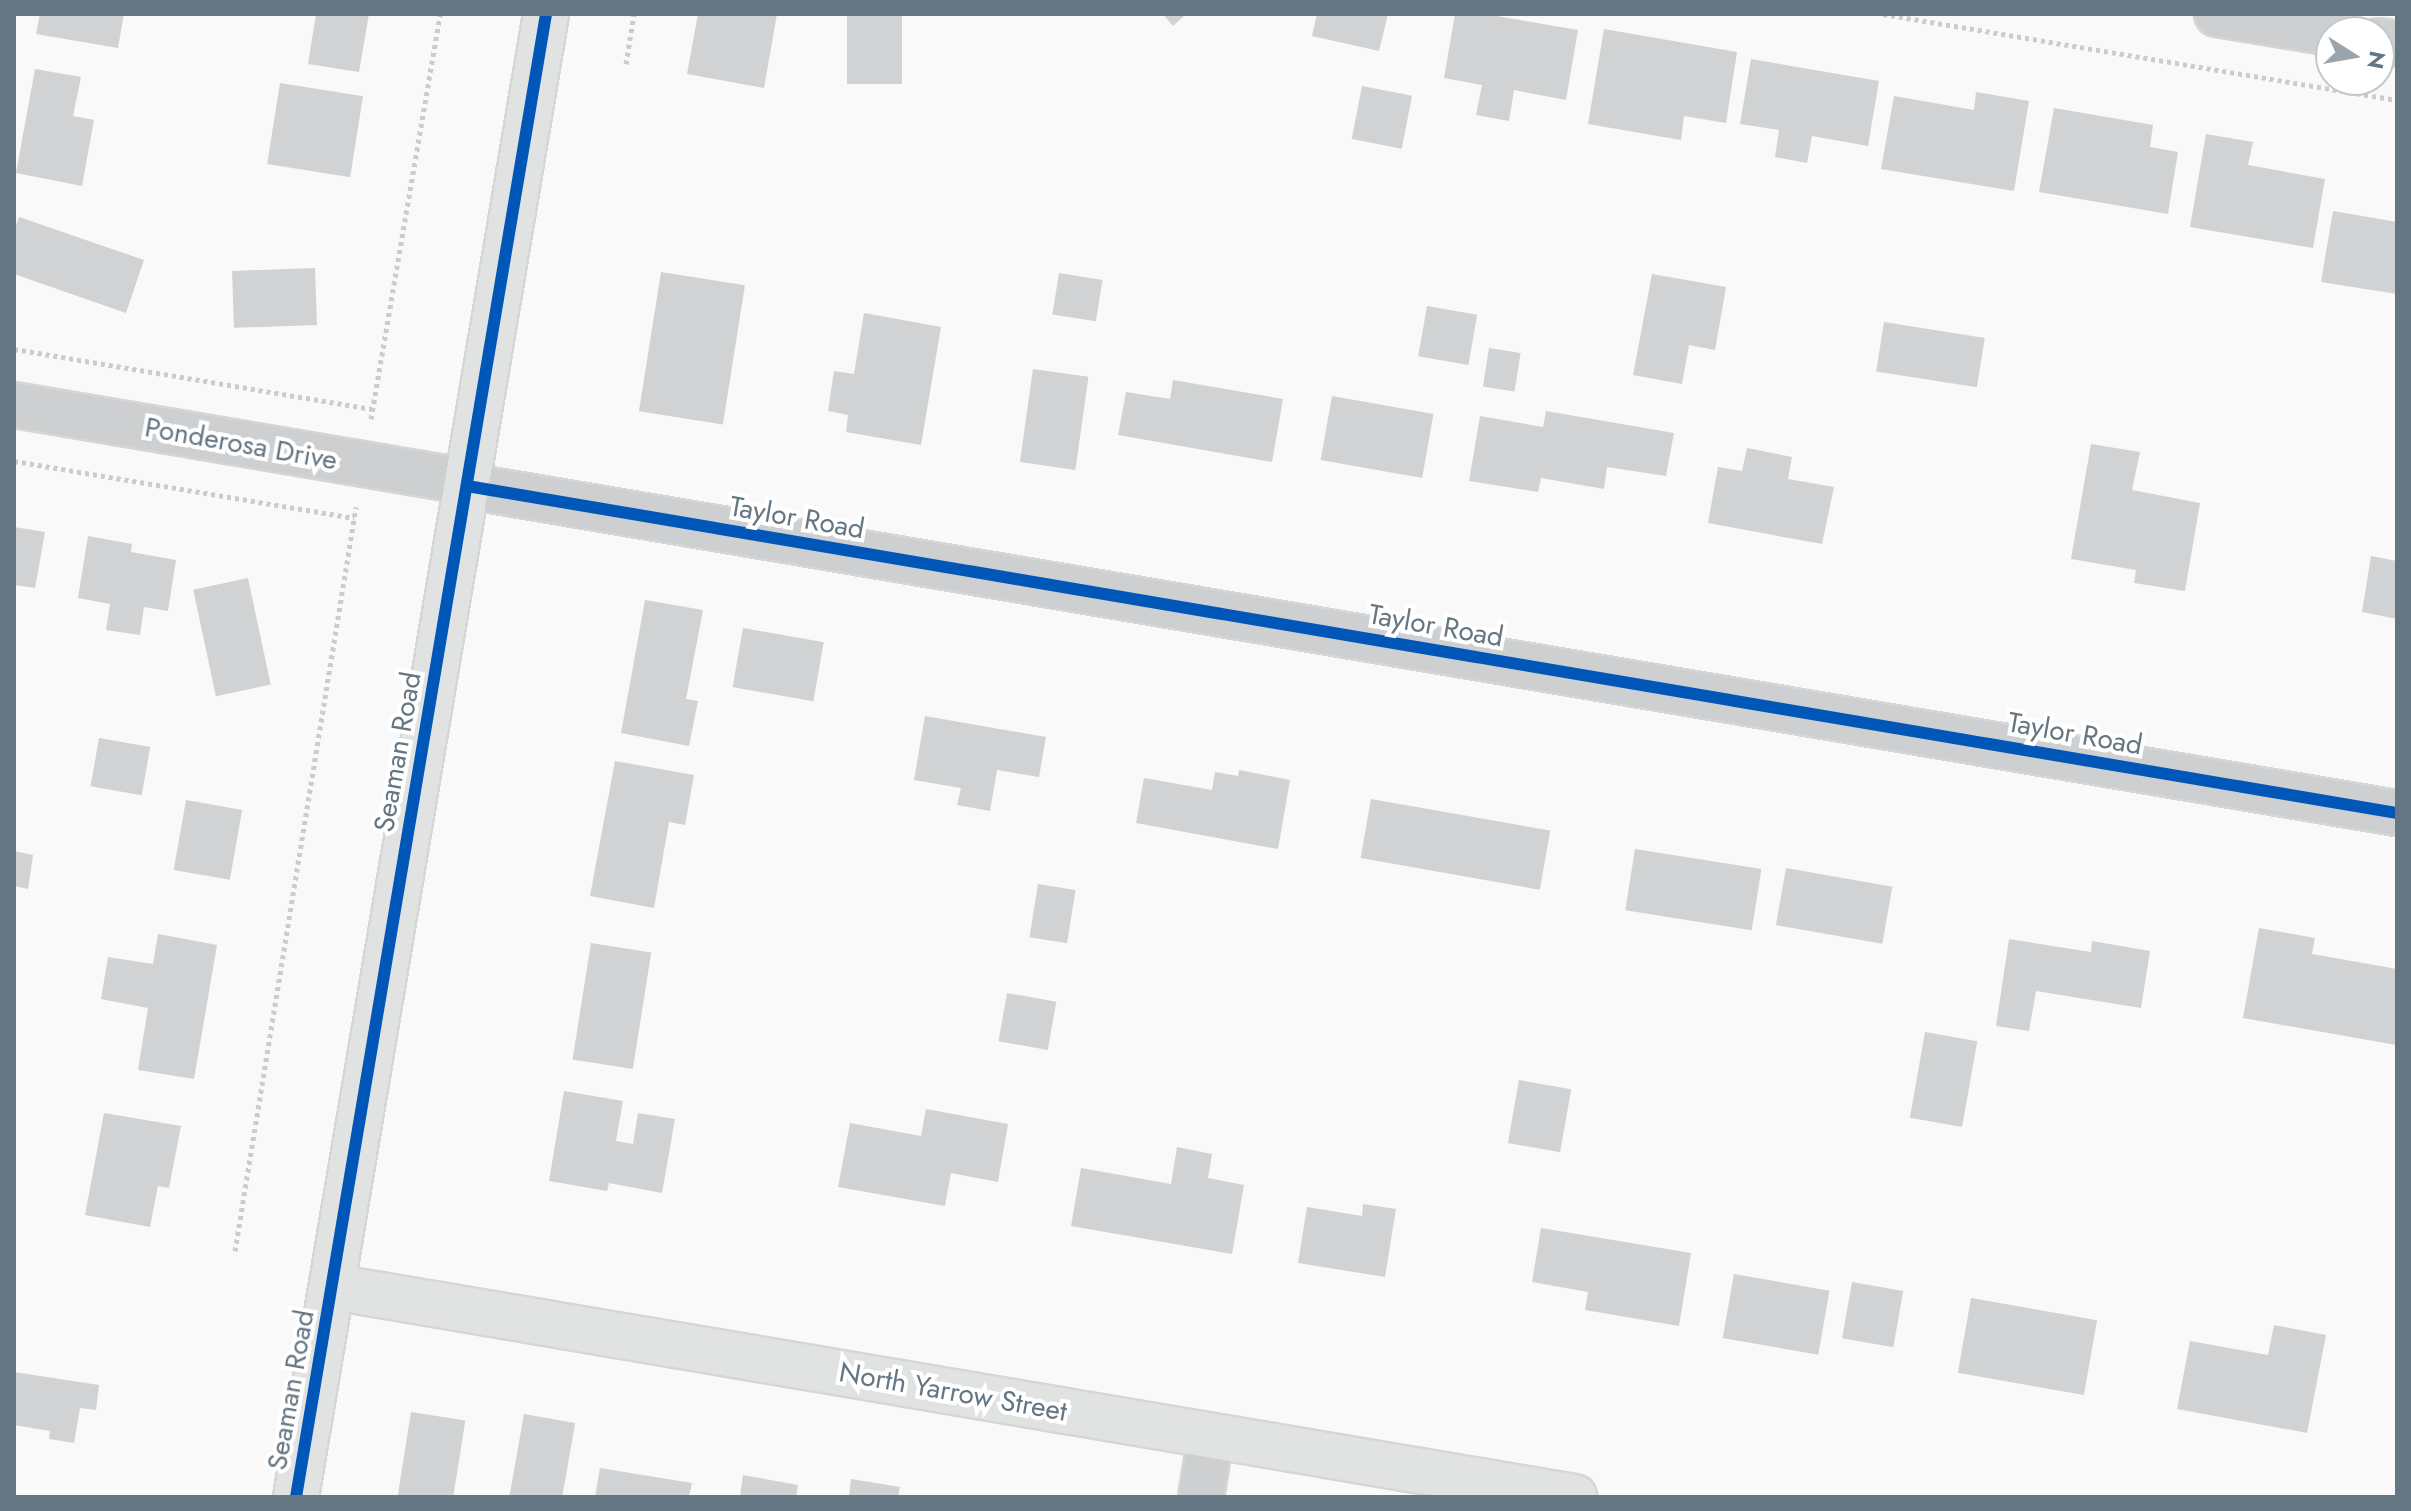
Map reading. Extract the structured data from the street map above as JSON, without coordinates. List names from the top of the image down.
{
  "streets": {
    "street": [
      "Ponderosa Drive",
      "Taylor Road",
      "Seaman Road",
      "North Yarrow Street"
    ]
  },
  "crossings": [
    ["Ponderosa Drive", "Taylor Road"],
    ["Ponderosa Drive", "Seaman Road"],
    ["Taylor Road", "Seaman Road"],
    ["Seaman Road", "North Yarrow Street"]
  ],
  "north": "right"
}
